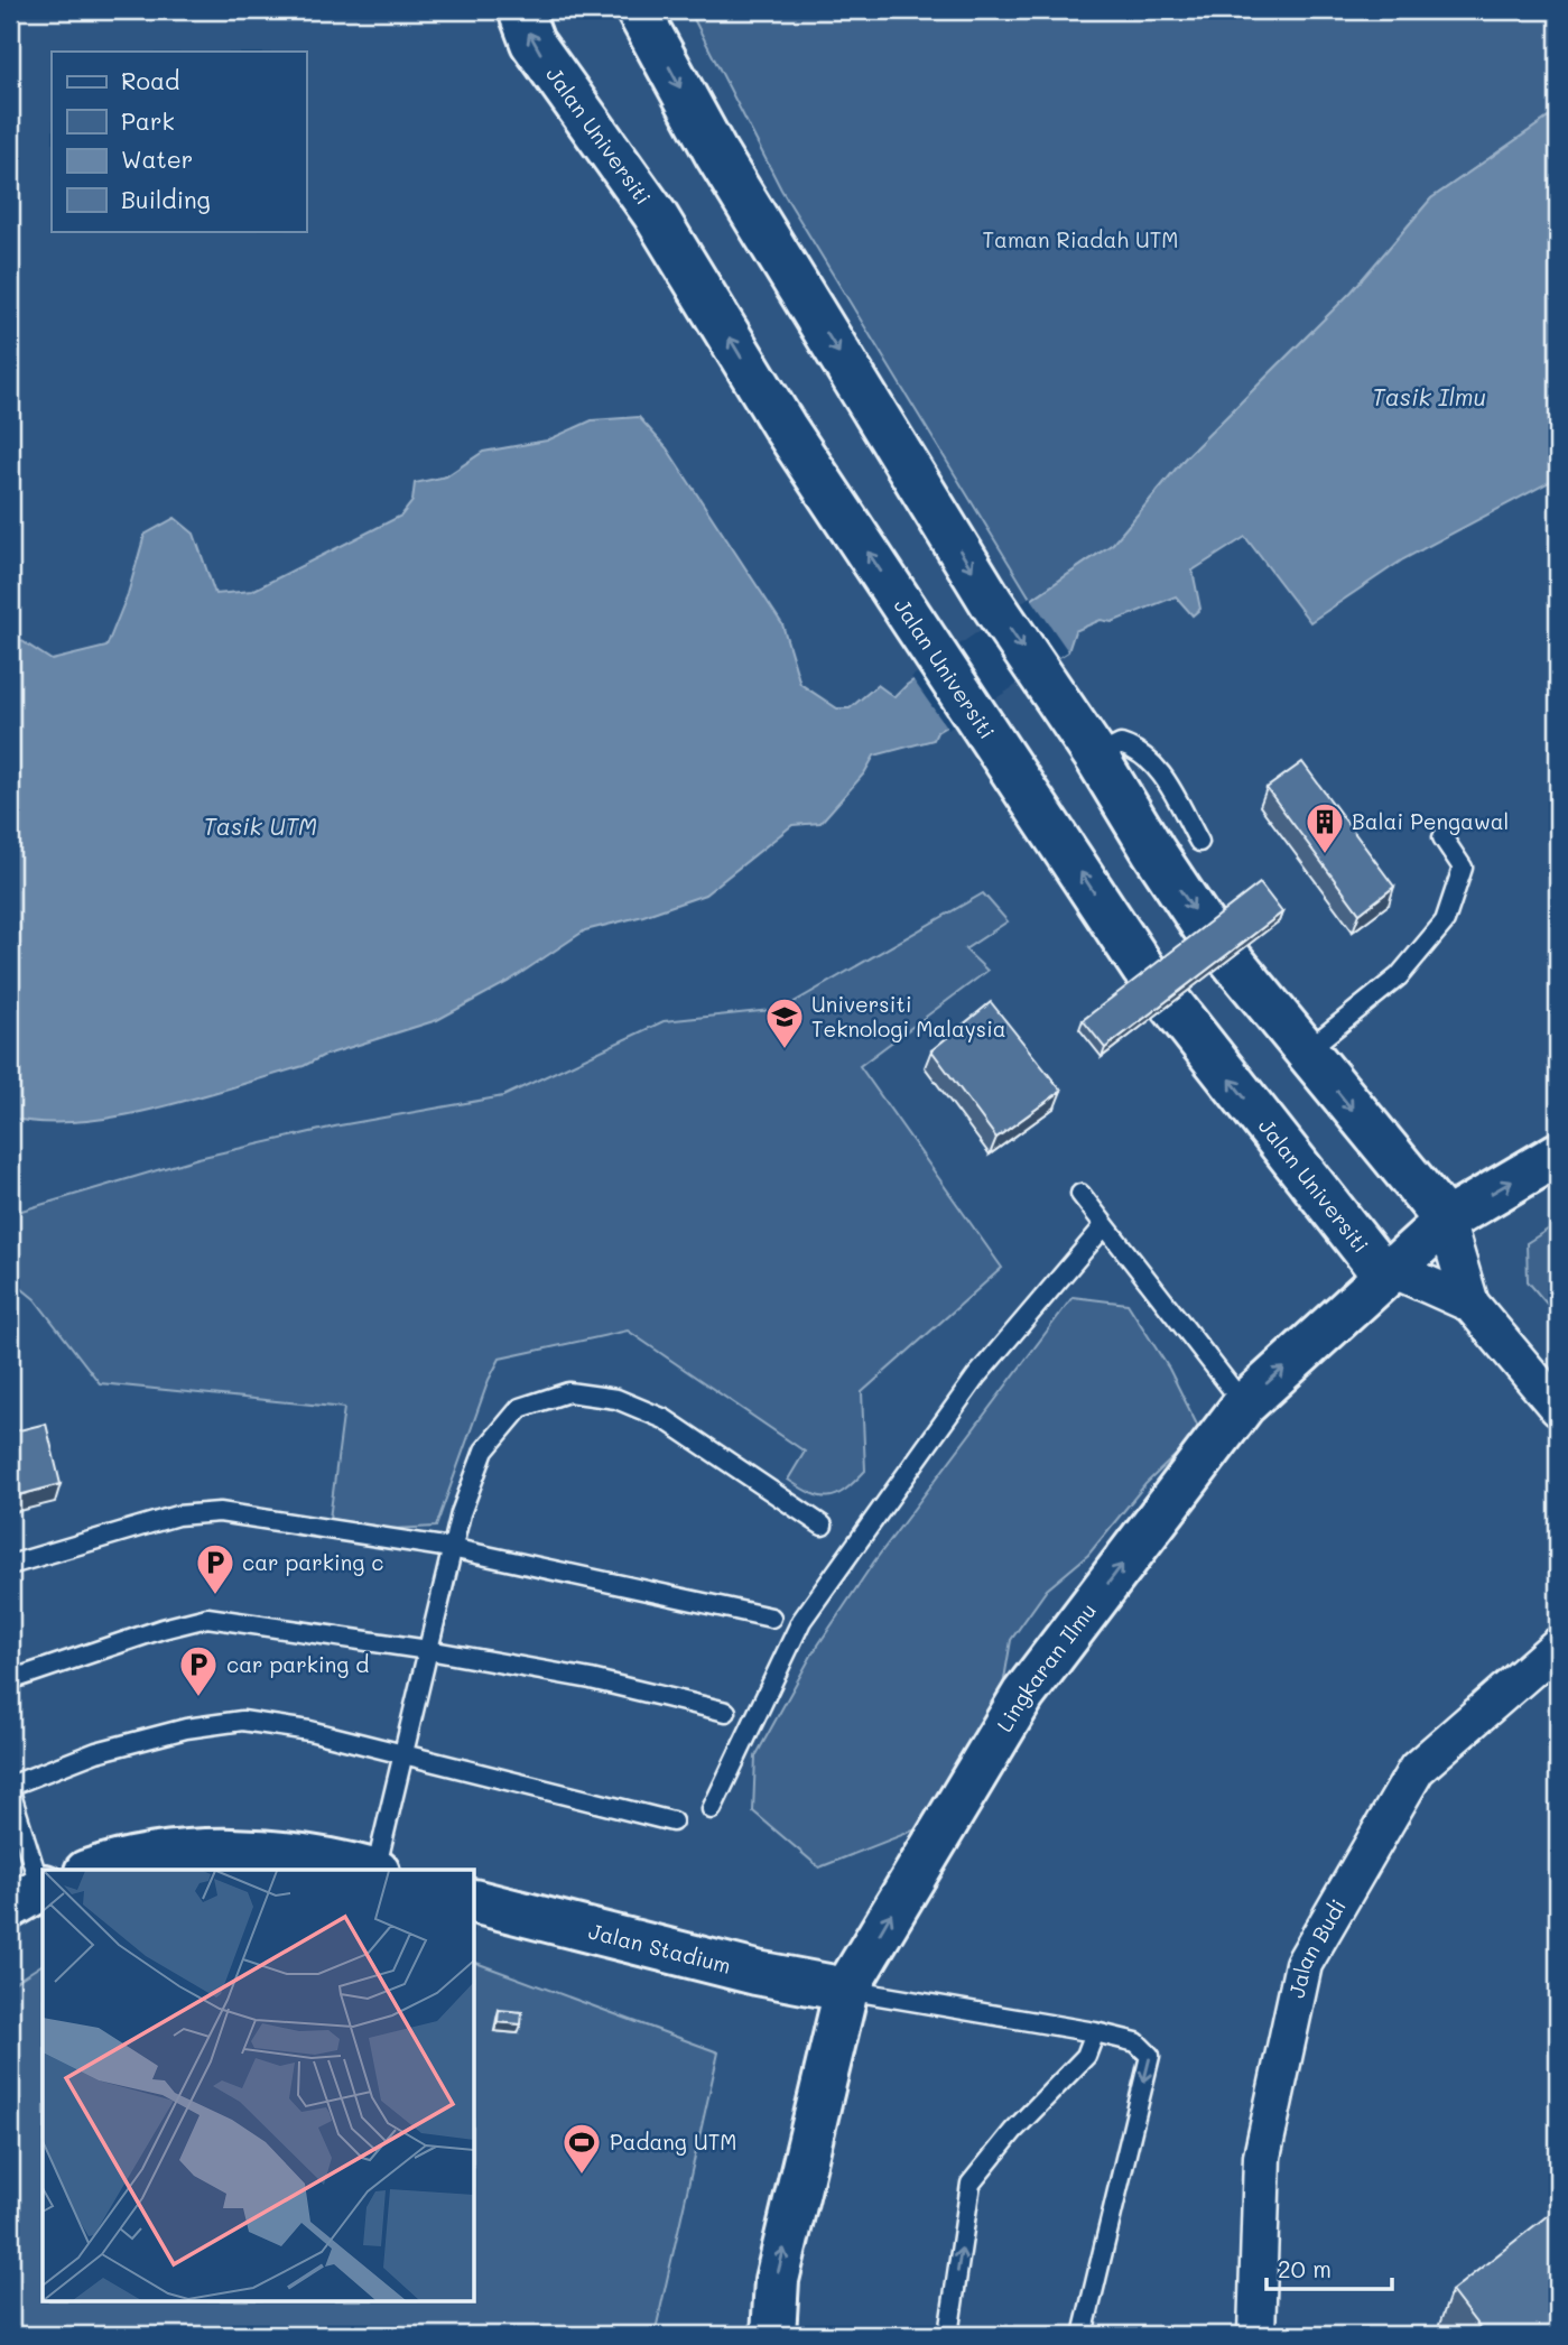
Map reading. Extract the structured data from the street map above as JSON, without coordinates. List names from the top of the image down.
{
  "streets": {
    "street": [
      "Jalan Universiti",
      "Lingkaran Ilmu",
      "Jalan Stadium",
      "Jalan Budi"
    ]
  },
  "crossings": [
    ["Jalan Universiti", "Lingkaran Ilmu"],
    ["Lingkaran Ilmu", "Jalan Stadium"]
  ],
  "one_way": ["Lingkaran Ilmu"],
  "water": ["Tasik Ilmu", "Tasik UTM"],
  "parks": ["Taman Riadah UTM"],
  "places": {
    "building": ["Balai Pengawal"],
    "school or university": ["Universiti Teknologi Malaysia"],
    "parking": ["car parking c", "car parking d"],
    "sports": ["Padang UTM"]
  },
  "legend": [
    "Road",
    "Park",
    "Water",
    "Building"
  ],
  "scale_bar": "20 m"
}
